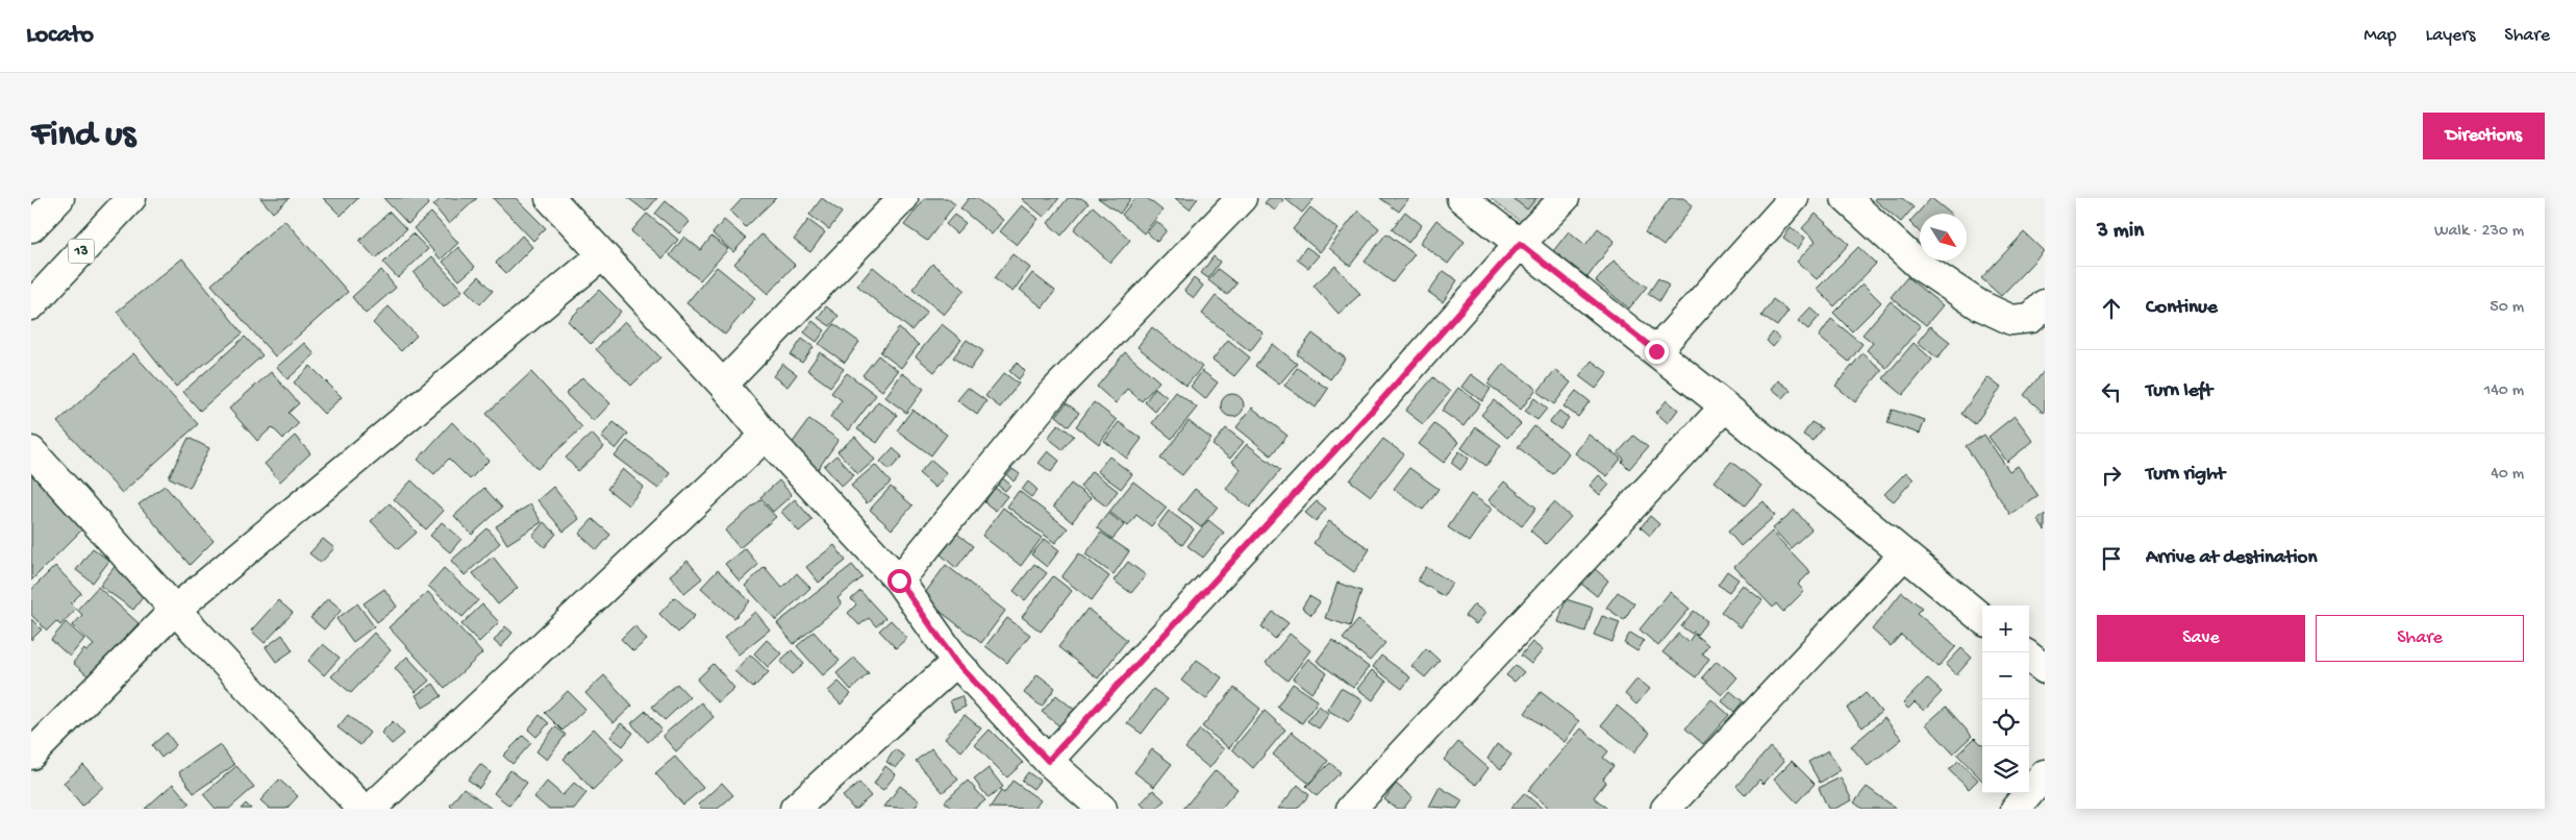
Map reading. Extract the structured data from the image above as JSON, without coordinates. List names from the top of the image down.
{
  "streets": {
    "street": ["13"]
  },
  "north": "bottom right",
  "page": {
    "header": "Locato",
    "nav": ["Map", "Layers", "Share"],
    "buttons": [
      "Directions",
      ["Save", "Share"]
    ],
    "title": "Find us",
    "heading": ["3 min", "Walk · 230 m"],
    "list": [
      ["Continue", "50 m"],
      ["Turn left", "140 m"],
      ["Turn right", "40 m"],
      "Arrive at destination"
    ],
    "map_buttons": ["+", "−"]
  }
}
